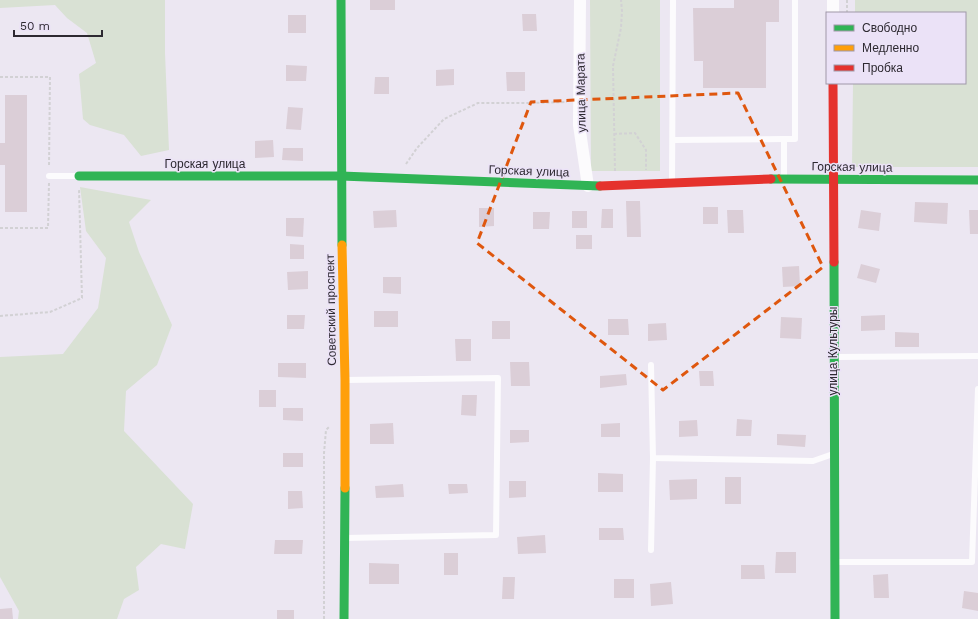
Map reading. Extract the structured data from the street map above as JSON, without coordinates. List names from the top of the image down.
{
  "streets": {
    "street": [
      "улица Марата",
      "Горская улица",
      "Советский проспект",
      "улица Культуры"
    ]
  },
  "crossings": [
    ["улица Марата", "Горская улица"],
    ["Горская улица", "Советский проспект"],
    ["Горская улица", "улица Культуры"]
  ],
  "legend": ["Свободно", "Медленно", "Пробка"],
  "scale_bar": "50 m"
}
